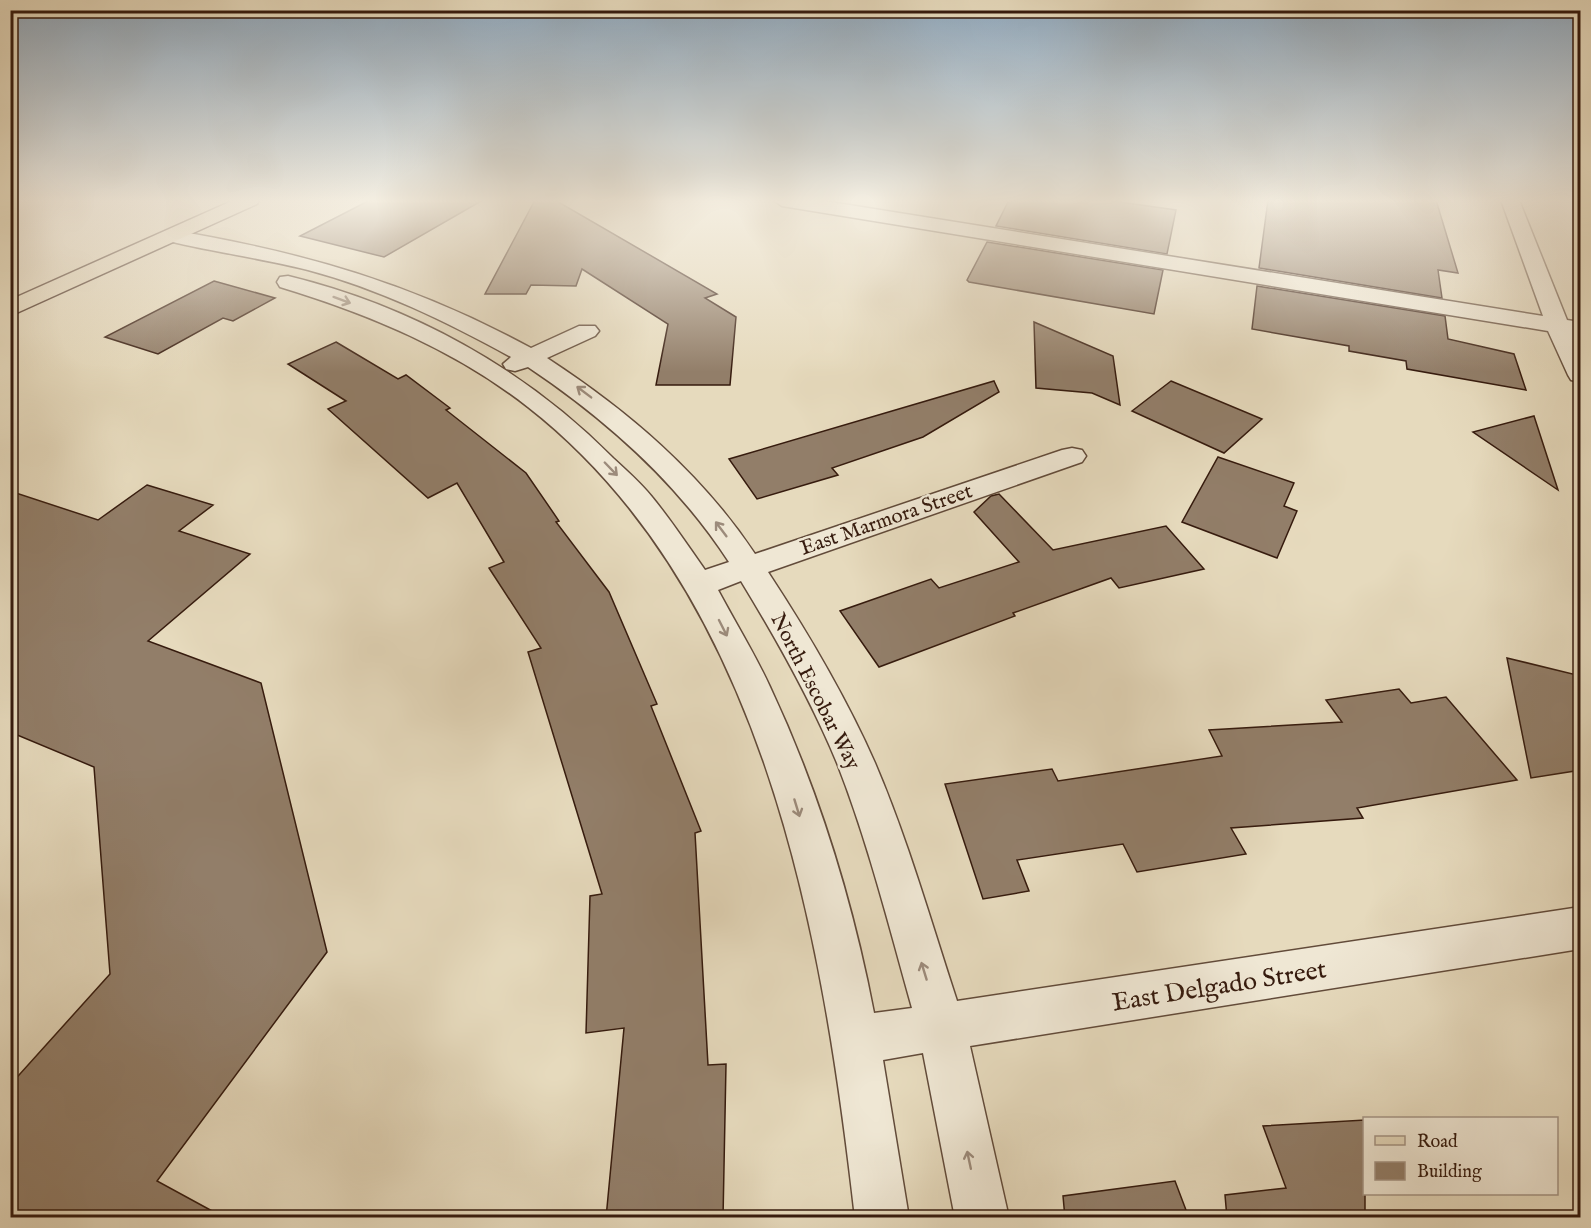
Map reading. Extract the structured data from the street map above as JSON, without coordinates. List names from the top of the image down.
{
  "streets": {
    "street": ["East Marmora Street", "North Escobar Way", "East Delgado Street"]
  },
  "crossings": [
    ["East Marmora Street", "North Escobar Way"],
    ["North Escobar Way", "East Delgado Street"]
  ],
  "legend": ["Road", "Building"]
}
